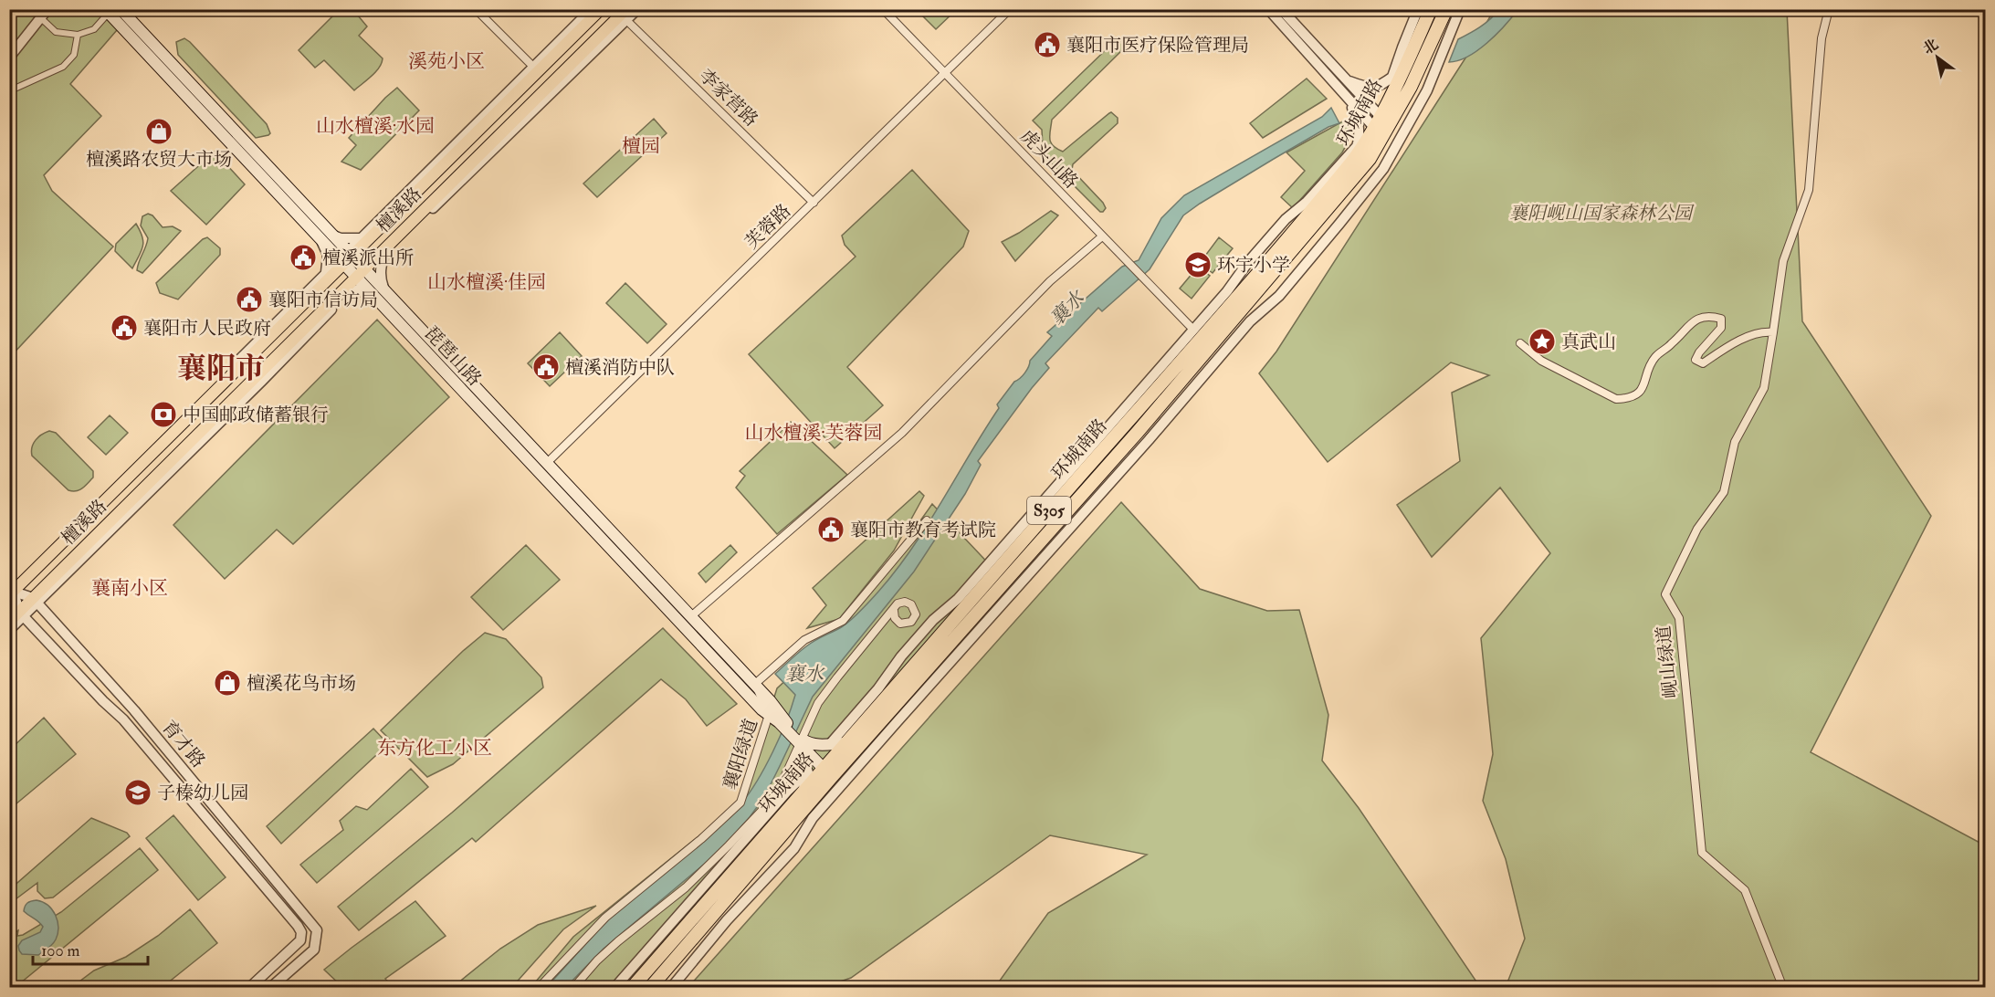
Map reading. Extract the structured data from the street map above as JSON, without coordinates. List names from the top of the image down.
{
  "streets": {
    "highway": ["环城南路", "S305"],
    "main road": ["檀溪路", "琵琶山路"],
    "street": [
      "李家营路",
      "虎头山路",
      "芙蓉路",
      "岘山绿道",
      "育才路",
      "襄阳绿道"
    ]
  },
  "crossings": [
    ["李家营路", "檀溪路"],
    ["李家营路", "芙蓉路"],
    ["环城南路", "虎头山路"],
    ["虎头山路", "芙蓉路"],
    ["檀溪路", "琵琶山路"],
    ["檀溪路", "育才路"],
    ["芙蓉路", "琵琶山路"],
    ["琵琶山路", "襄阳绿道"]
  ],
  "districts": [
    "溪苑小区",
    "山水檀溪·水园",
    "檀园",
    "山水檀溪·佳园",
    "襄阳市",
    "山水檀溪·芙蓉园",
    "襄南小区",
    "东方化工小区"
  ],
  "water": ["襄水"],
  "parks": ["襄阳岘山国家森林公园"],
  "places": {
    "public building": [
      "襄阳市医疗保险管理局",
      "檀溪派出所",
      "襄阳市信访局",
      "襄阳市人民政府",
      "檀溪消防中队",
      "襄阳市教育考试院"
    ],
    "shop": ["檀溪路农贸大市场", "檀溪花鸟市场"],
    "school or university": ["环宇小学", "子榛幼儿园"],
    "place": ["真武山"],
    "bank": ["中国邮政储蓄银行"]
  },
  "scale_bar": "100 m",
  "north": "top left"
}
